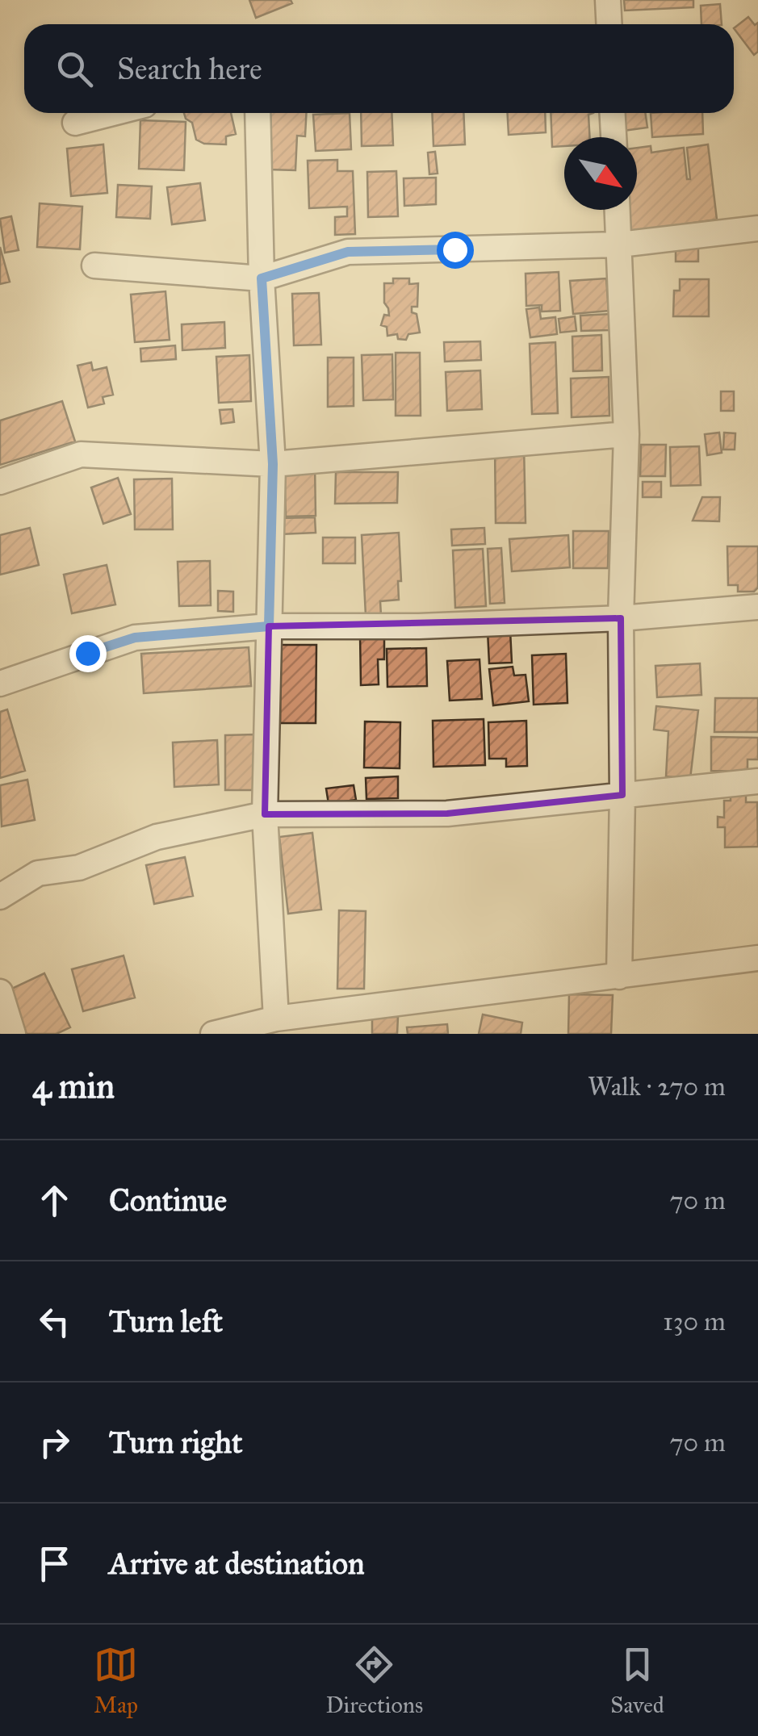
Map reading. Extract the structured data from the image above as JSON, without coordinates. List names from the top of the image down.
{
  "north": "bottom right",
  "page": {
    "search": "Search here",
    "heading": ["4 min", "Walk · 270 m"],
    "list": [
      ["Continue", "70 m"],
      ["Turn left", "130 m"],
      ["Turn right", "70 m"],
      "Arrive at destination"
    ],
    "nav": ["Map", "Directions", "Saved"]
  }
}
